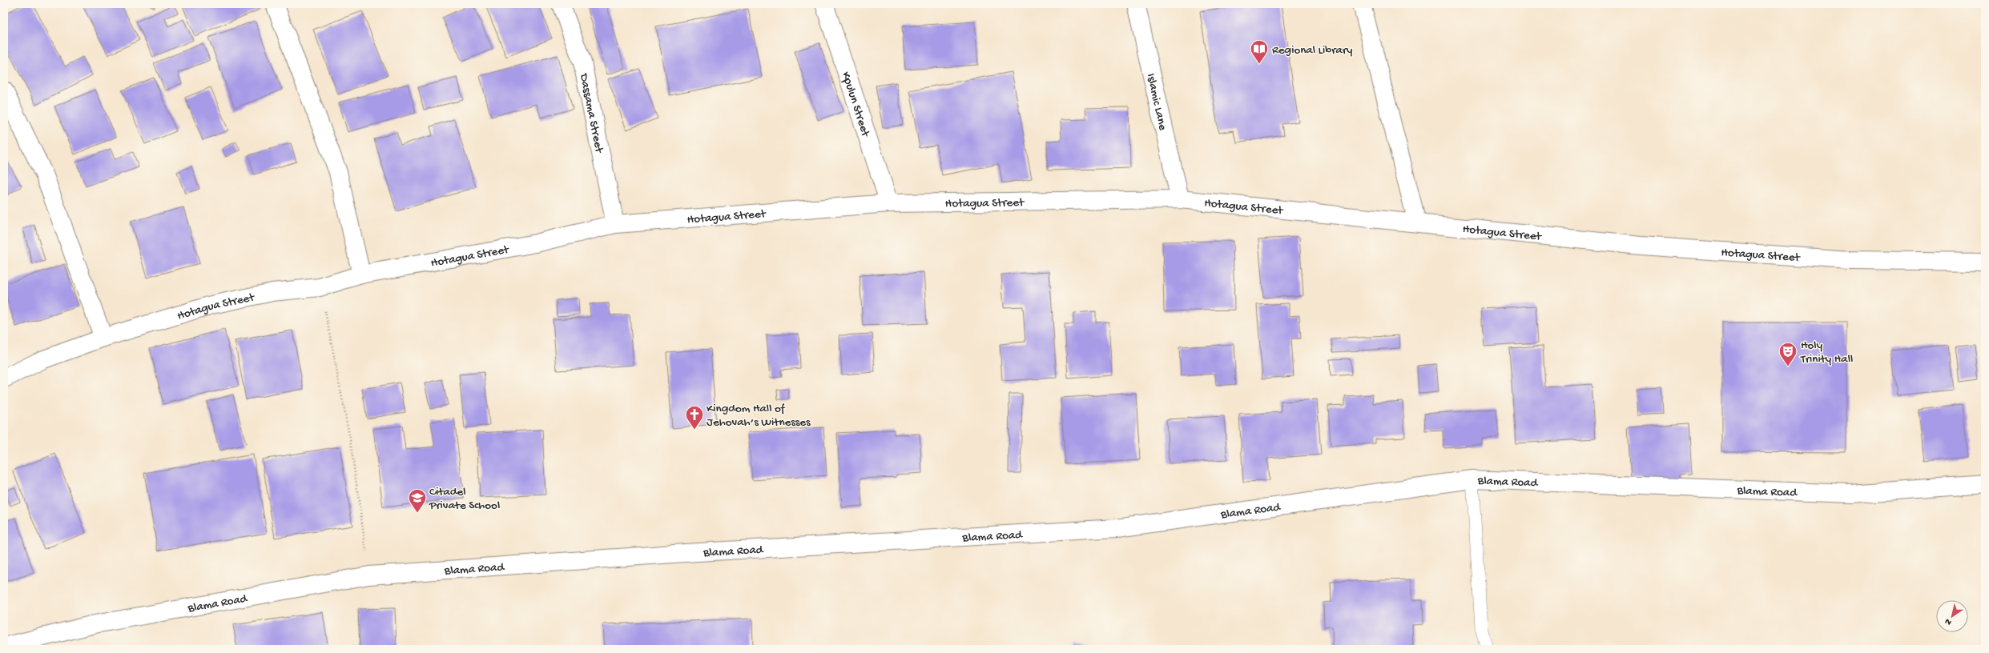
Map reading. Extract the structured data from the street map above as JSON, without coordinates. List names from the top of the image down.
{
  "streets": {
    "street": [
      "Islamic Lane",
      "Kpulun Street",
      "Dassama Street",
      "Hotagua Street",
      "Blama Road"
    ]
  },
  "crossings": [
    ["Islamic Lane", "Hotagua Street"],
    ["Kpulun Street", "Hotagua Street"],
    ["Dassama Street", "Hotagua Street"]
  ],
  "places": {
    "library": ["Regional Library"],
    "theatre": ["Holy Trinity Hall"],
    "church": ["Kingdom Hall of Jehovah’s Witnesses"],
    "school or university": ["Citadel Private School"]
  },
  "north": "bottom left"
}
